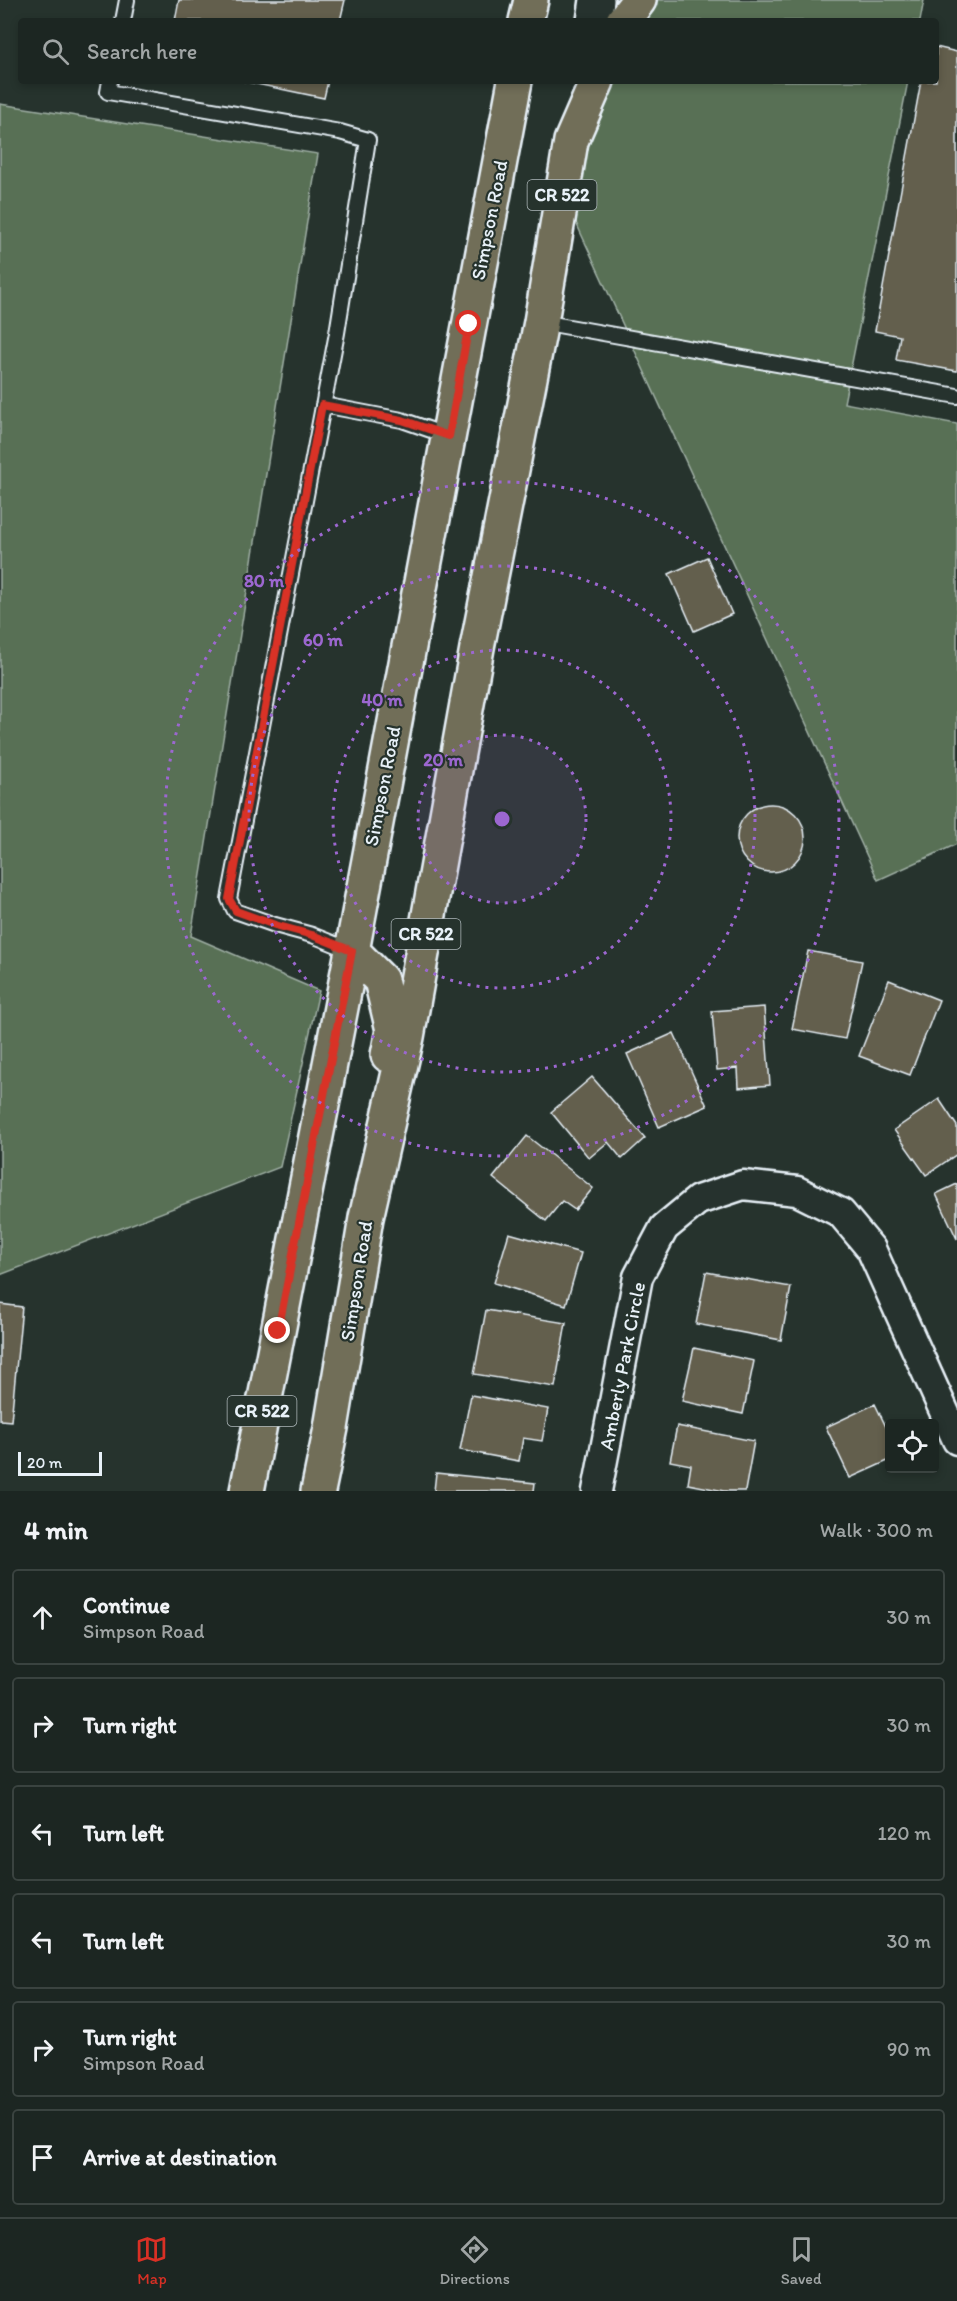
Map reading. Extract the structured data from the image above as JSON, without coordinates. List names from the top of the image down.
{
  "streets": {
    "main road": ["CR 522", "Simpson Road"],
    "street": ["Amberly Park Circle"]
  },
  "crossings": [
    ["CR 522", "Simpson Road"]
  ],
  "scale_bar": "20 m",
  "page": {
    "search": "Search here",
    "scale": "20 m",
    "heading": ["4 min", "Walk · 300 m"],
    "list": [
      ["Continue", "Simpson Road", "30 m"],
      ["Turn right", "30 m"],
      ["Turn left", "120 m"],
      ["Turn left", "30 m"],
      ["Turn right", "Simpson Road", "90 m"],
      "Arrive at destination"
    ],
    "nav": ["Map", "Directions", "Saved"]
  },
  "rings": [
    "80 m",
    "60 m",
    "40 m",
    "20 m"
  ]
}
